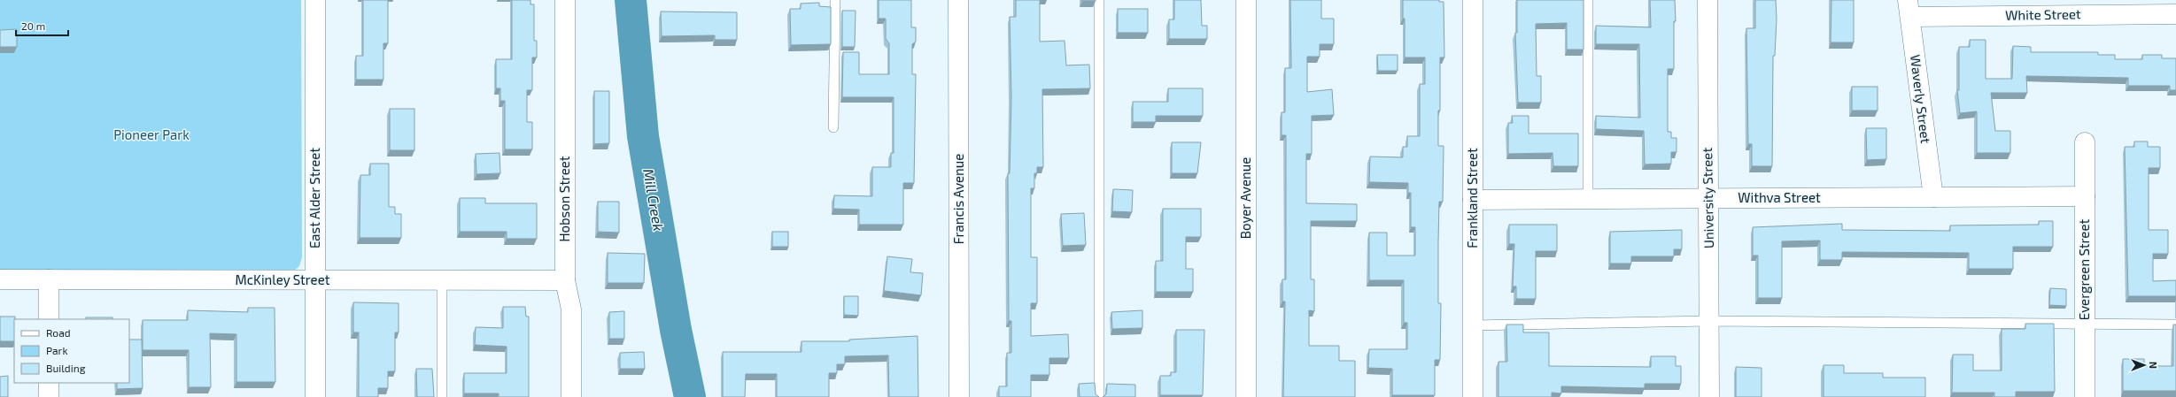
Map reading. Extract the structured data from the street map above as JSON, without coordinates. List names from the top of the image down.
{
  "streets": {
    "street": [
      "White Street",
      "Waverly Street",
      "East Alder Street",
      "Boyer Avenue",
      "Frankland Street",
      "University Street",
      "Withva Street",
      "Hobson Street",
      "Francis Avenue",
      "Evergreen Street",
      "McKinley Street"
    ]
  },
  "crossings": [
    ["White Street", "Waverly Street"],
    ["Waverly Street", "Withva Street"],
    ["East Alder Street", "McKinley Street"],
    ["Frankland Street", "Withva Street"],
    ["University Street", "Withva Street"],
    ["Withva Street", "Evergreen Street"],
    ["Hobson Street", "McKinley Street"]
  ],
  "water": ["Mill Creek"],
  "parks": ["Pioneer Park"],
  "legend": ["Road", "Park", "Building"],
  "scale_bar": "20 m",
  "north": "right"
}
